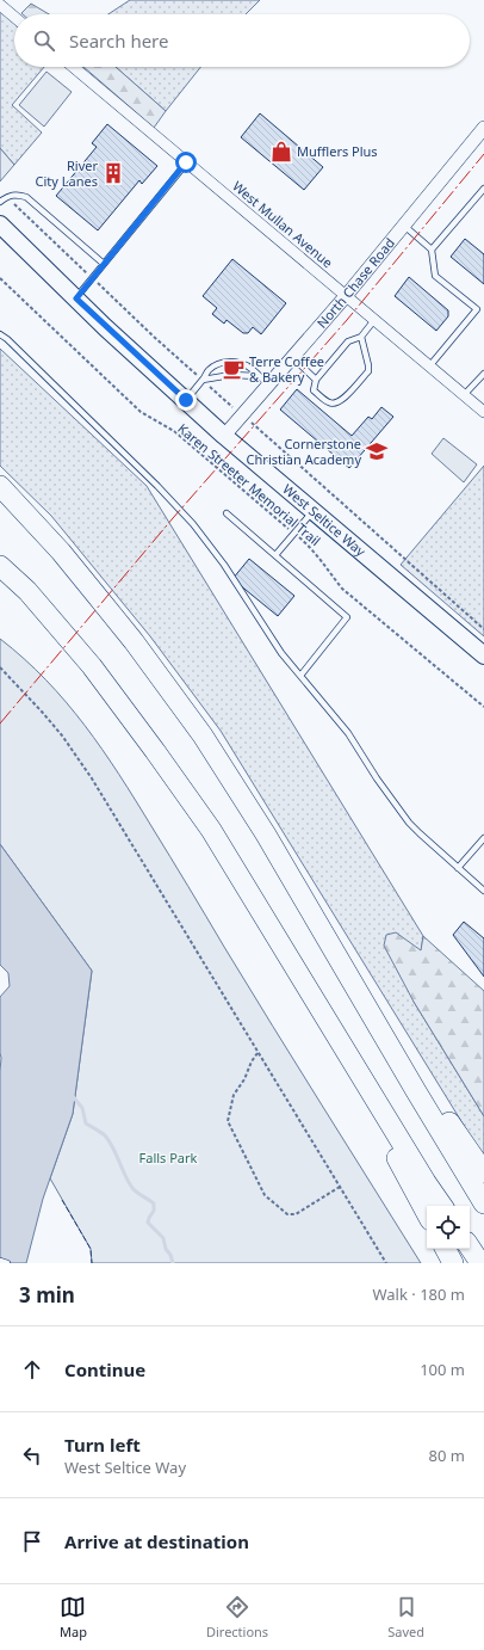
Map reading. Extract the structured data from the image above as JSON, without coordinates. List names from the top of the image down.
{
  "streets": {
    "main road": ["West Seltice Way"],
    "street": ["West Mullan Avenue", "North Chase Road"],
    "path": ["Karen Streeter Memorial Trail"]
  },
  "crossings": [
    ["West Mullan Avenue", "North Chase Road"],
    ["North Chase Road", "West Seltice Way"]
  ],
  "parks": ["Falls Park"],
  "places": {
    "shop": ["Mufflers Plus"],
    "building": ["River City Lanes"],
    "cafe": ["Terre Coffee & Bakery"],
    "school or university": ["Cornerstone Christian Academy"]
  },
  "page": {
    "search": "Search here",
    "heading": ["3 min", "Walk · 180 m"],
    "list": [
      ["Continue", "100 m"],
      ["Turn left", "West Seltice Way", "80 m"],
      "Arrive at destination"
    ],
    "nav": ["Map", "Directions", "Saved"]
  }
}
